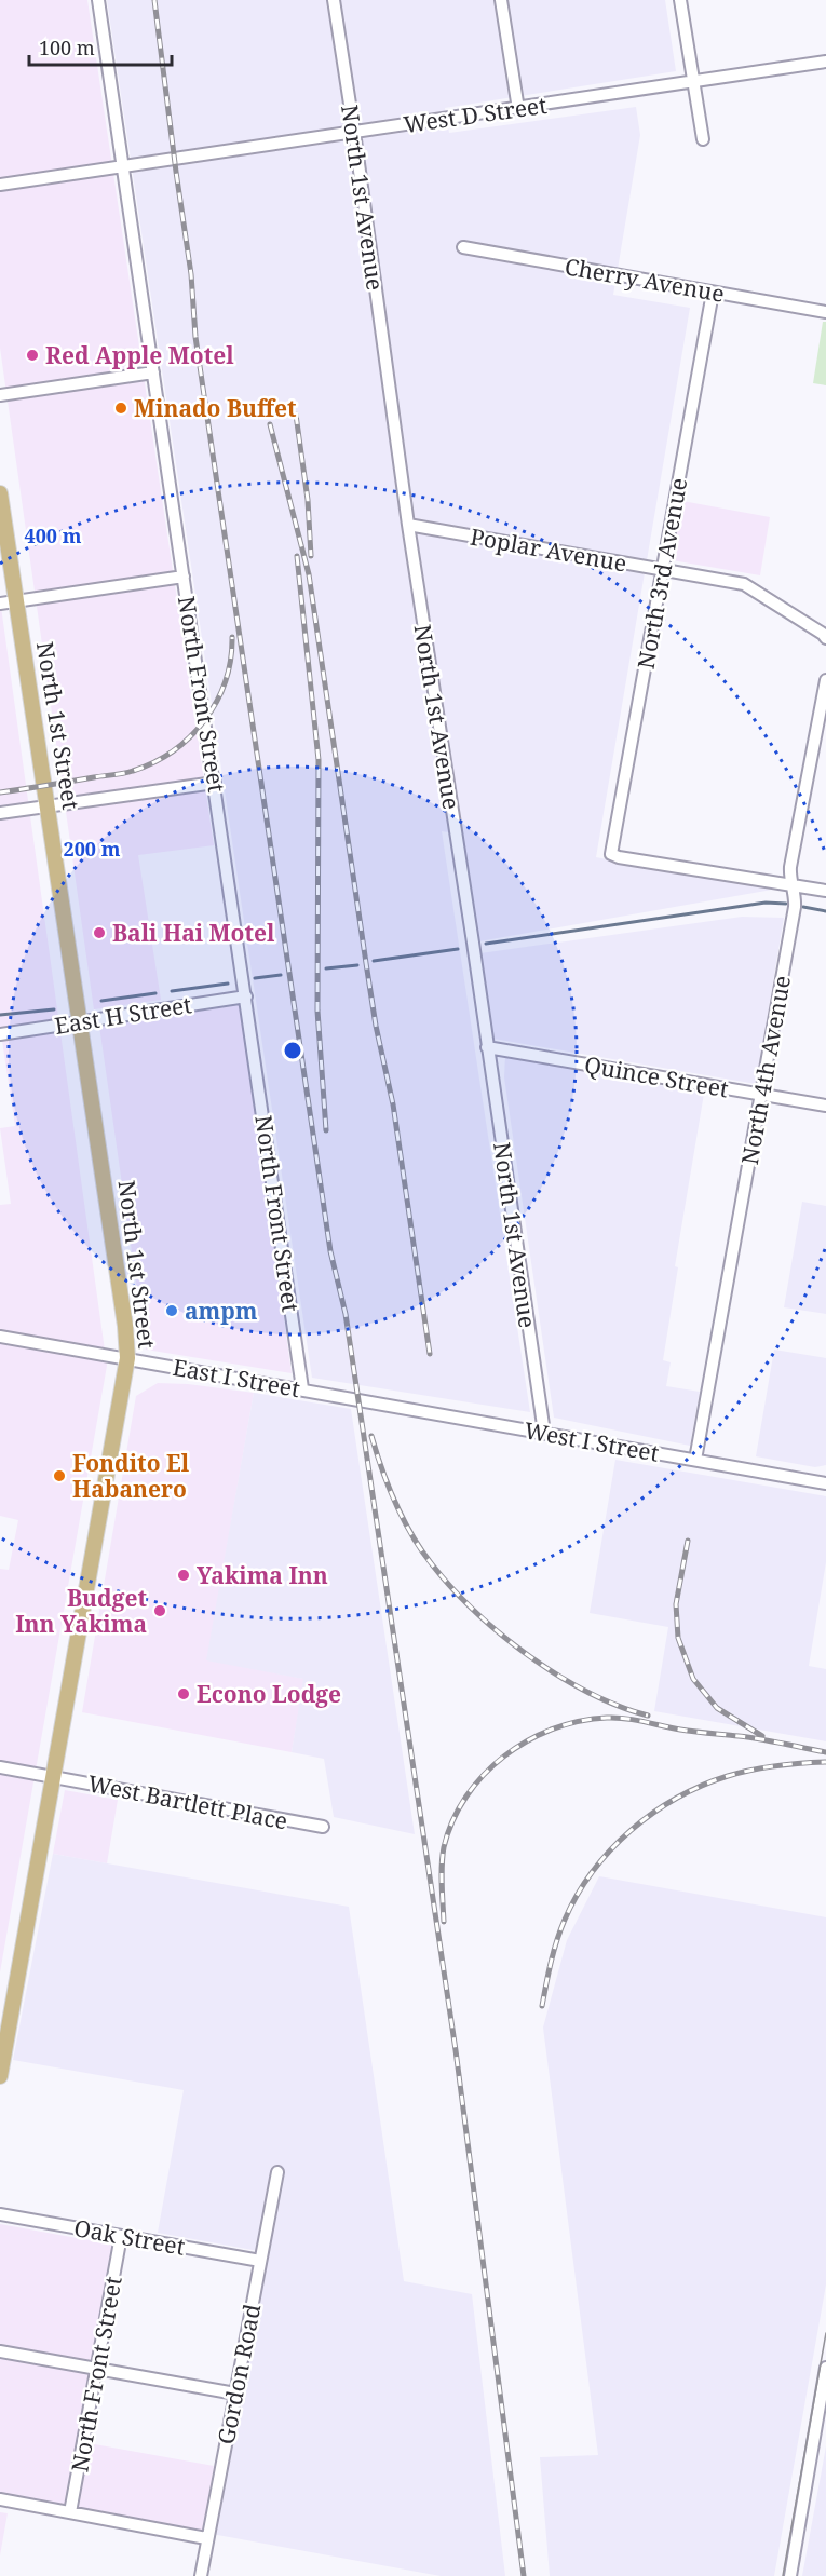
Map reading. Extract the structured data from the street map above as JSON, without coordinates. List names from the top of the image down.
{
  "streets": {
    "main road": ["North 1st Street"],
    "street": [
      "West D Street",
      "North 1st Avenue",
      "Cherry Avenue",
      "Poplar Avenue",
      "North 3rd Avenue",
      "North Front Street",
      "East H Street",
      "North 4th Avenue",
      "Quince Street",
      "East I Street",
      "West I Street",
      "West Bartlett Place",
      "Oak Street",
      "Gordon Road"
    ]
  },
  "crossings": [
    ["West D Street", "North 1st Avenue"],
    ["West D Street", "North Front Street"],
    ["North 1st Avenue", "Poplar Avenue"],
    ["North 1st Avenue", "Quince Street"],
    ["North 1st Avenue", "West I Street"],
    ["Cherry Avenue", "North 3rd Avenue"],
    ["Poplar Avenue", "North 3rd Avenue"],
    ["North 3rd Avenue", "North 4th Avenue"],
    ["North Front Street", "East H Street"],
    ["North Front Street", "East I Street"],
    ["North Front Street", "Oak Street"],
    ["North 1st Street", "East H Street"],
    ["North 1st Street", "East I Street"],
    ["North 1st Street", "West Bartlett Place"],
    ["North 4th Avenue", "Quince Street"],
    ["North 4th Avenue", "West I Street"],
    ["East I Street", "West I Street"],
    ["Oak Street", "Gordon Road"]
  ],
  "places": [
    "Red Apple Motel",
    "Minado Buffet",
    "Bali Hai Motel",
    "ampm",
    "Fondito El Habanero",
    "Yakima Inn",
    "Budget Inn Yakima",
    "Econo Lodge"
  ],
  "scale_bar": "100 m",
  "rings": ["400 m", "200 m"]
}
